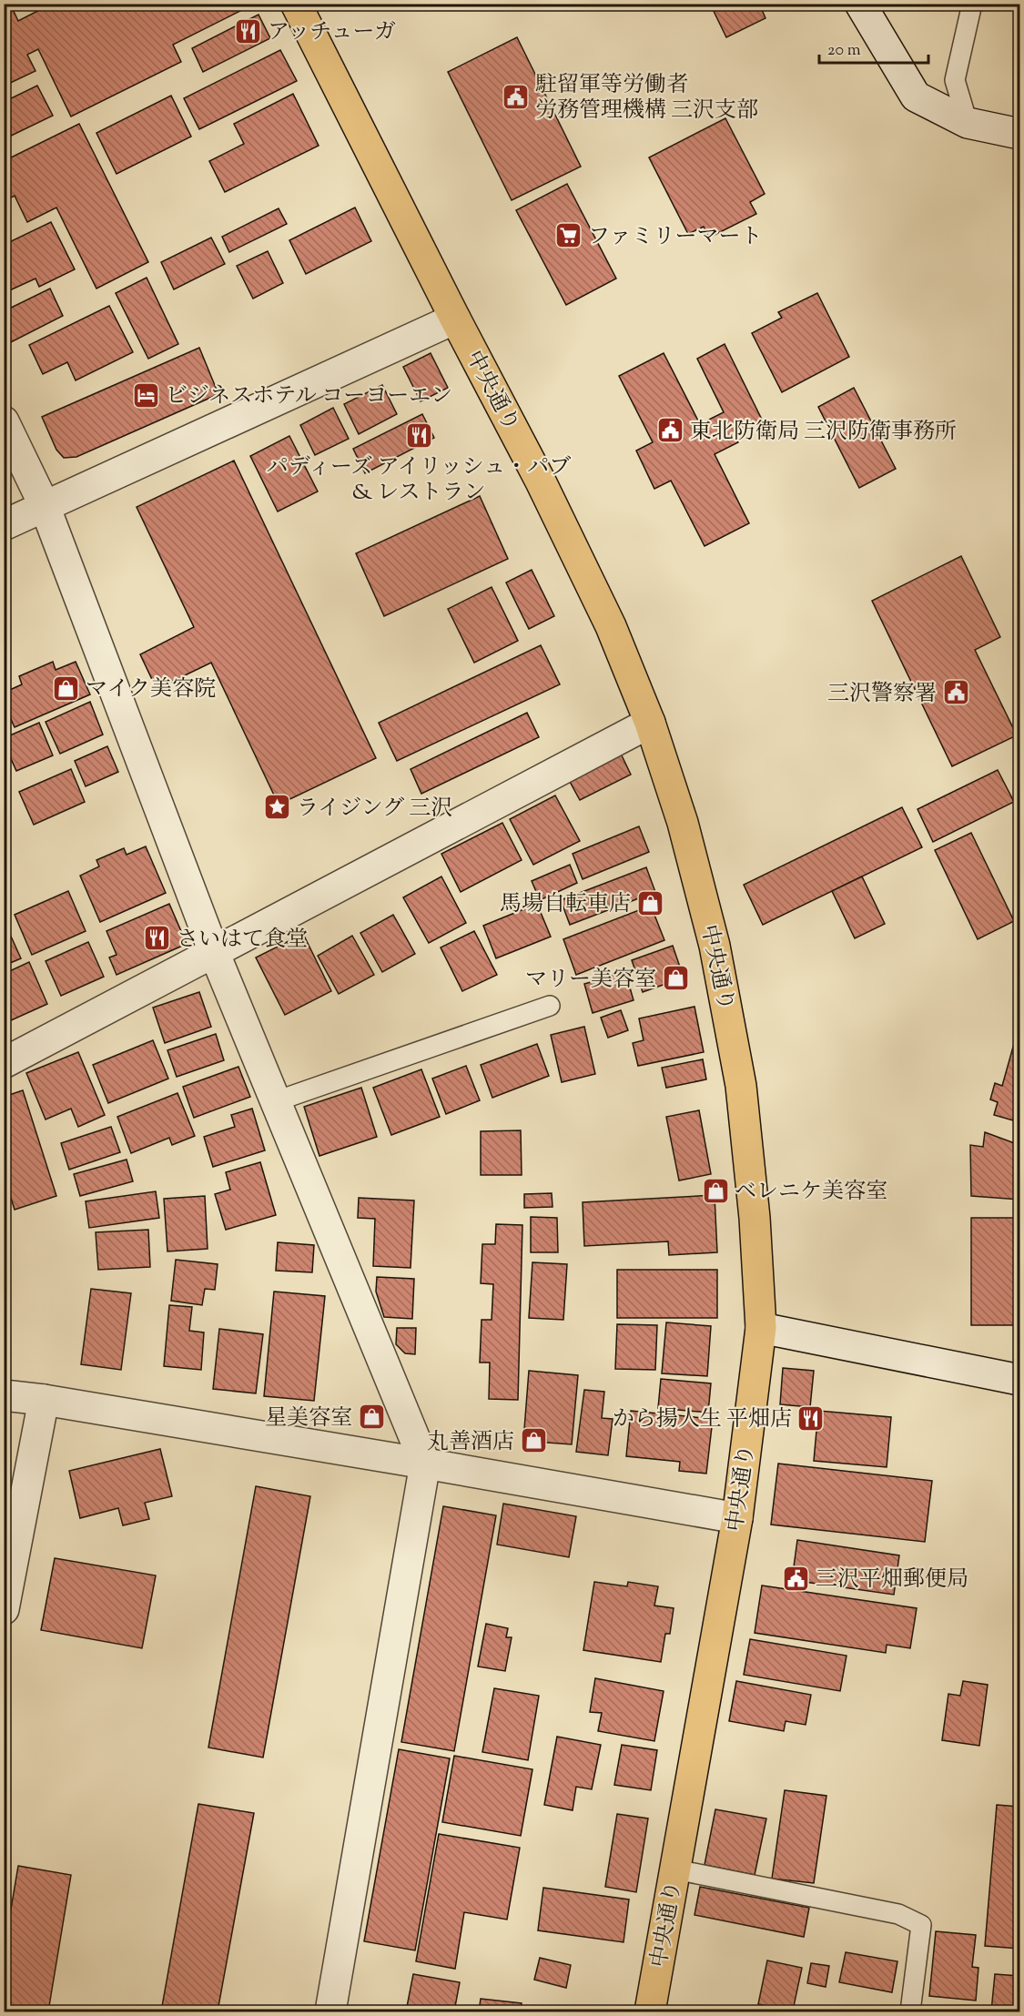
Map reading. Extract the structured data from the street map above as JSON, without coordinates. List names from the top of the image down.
{
  "streets": {
    "main road": ["中央通り"]
  },
  "places": {
    "restaurant": [
      "アッチューガ",
      "パディーズ アイリッシュ・パブ & レストラン",
      "さいはて食堂",
      "から揚人生 平畑店"
    ],
    "public building": [
      "駐留軍等労働者 労務管理機構 三沢支部",
      "東北防衛局 三沢防衛事務所",
      "三沢警察署",
      "三沢平畑郵便局"
    ],
    "supermarket": ["ファミリーマート"],
    "hotel": ["ビジネスホテル コーヨーエン"],
    "shop": [
      "マイク美容院",
      "馬場自転車店",
      "マリー美容室",
      "ベレニケ美容室",
      "星美容室",
      "丸善酒店"
    ],
    "place": ["ライジング 三沢"]
  },
  "scale_bar": "20 m"
}
